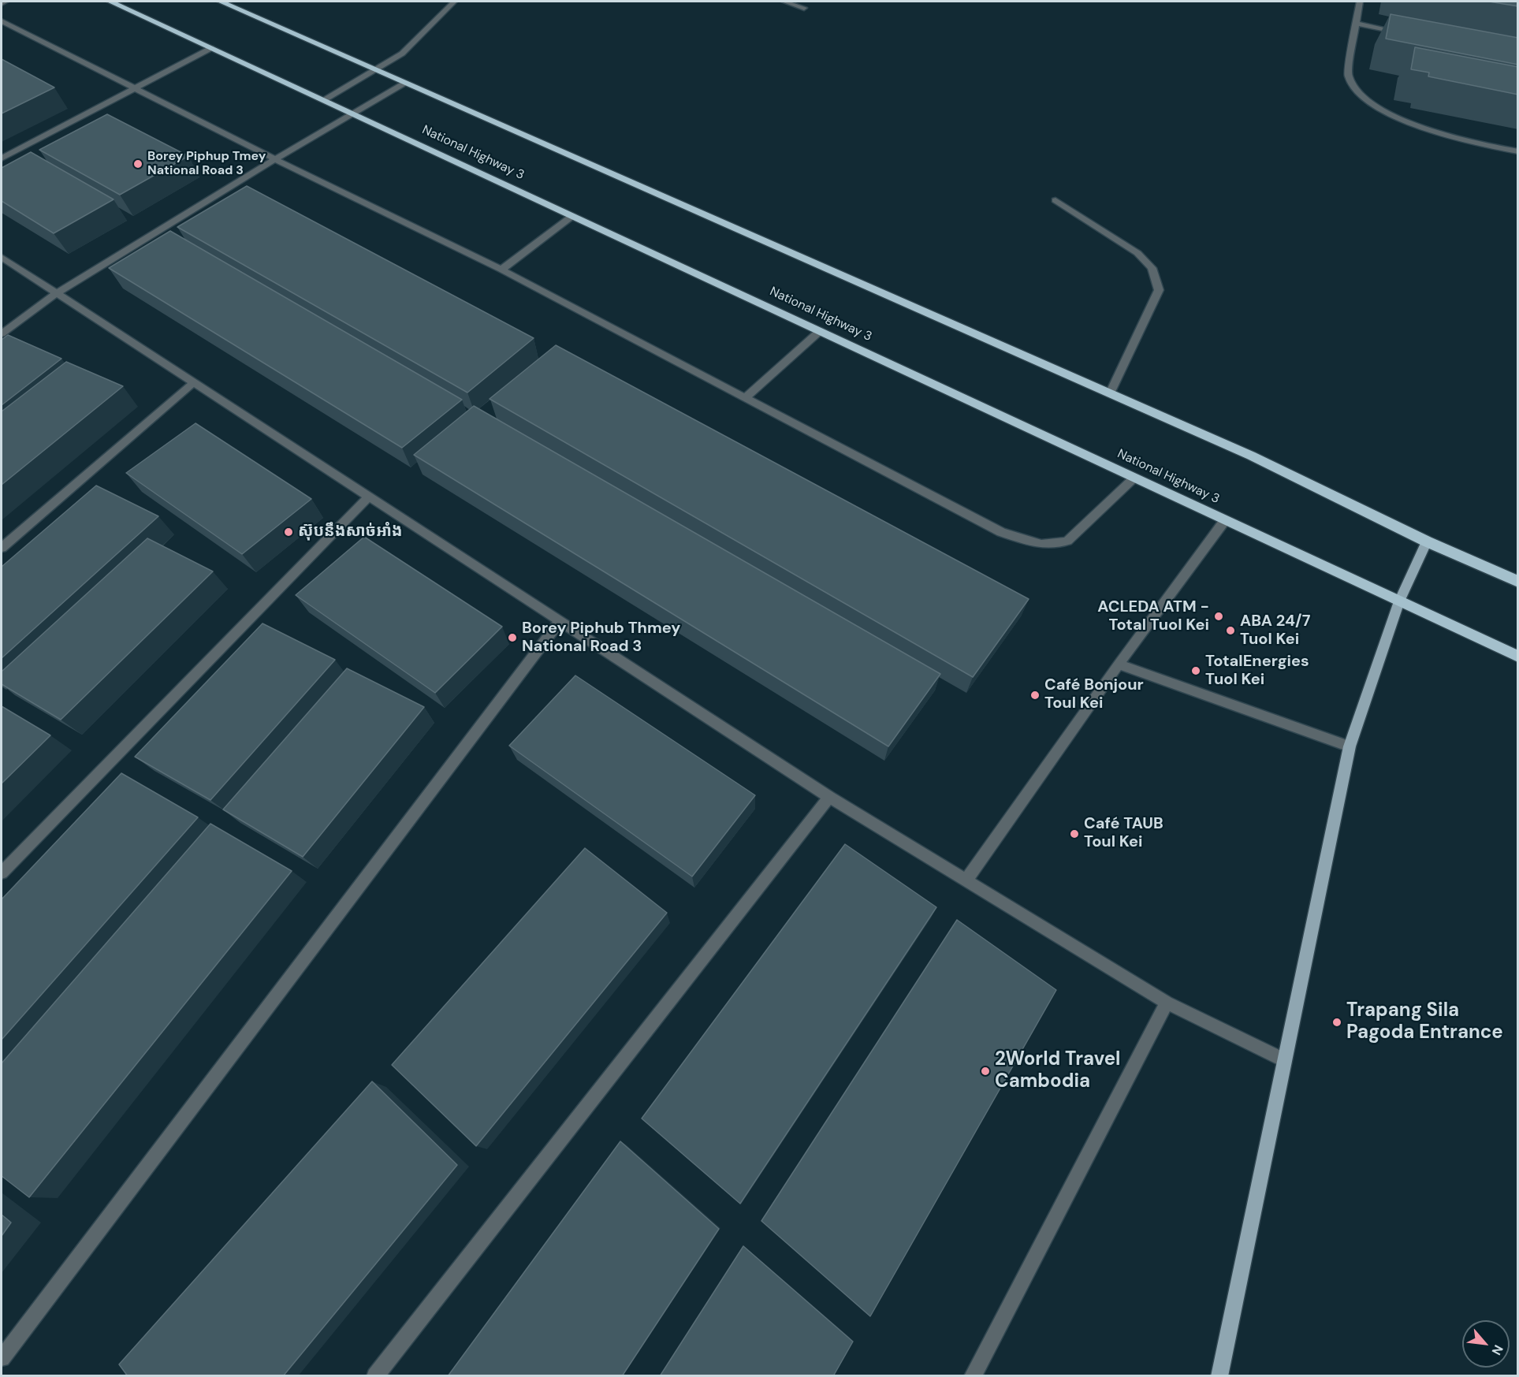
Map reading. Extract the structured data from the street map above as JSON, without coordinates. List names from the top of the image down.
{
  "streets": {
    "highway": ["National Highway 3"]
  },
  "places": [
    "Borey Piphup Tmey National Road 3",
    "ស៊ុបនឹងសាច់អាំង",
    "ACLEDA ATM - Total Tuol Kei",
    "ABA 24/7 Tuol Kei",
    "Borey Piphub Thmey National Road 3",
    "TotalEnergies Tuol Kei",
    "Café Bonjour Toul Kei",
    "Café TAUB Toul Kei",
    "Trapang Sila Pagoda Entrance",
    "2World Travel Cambodia"
  ],
  "north": "bottom right"
}
